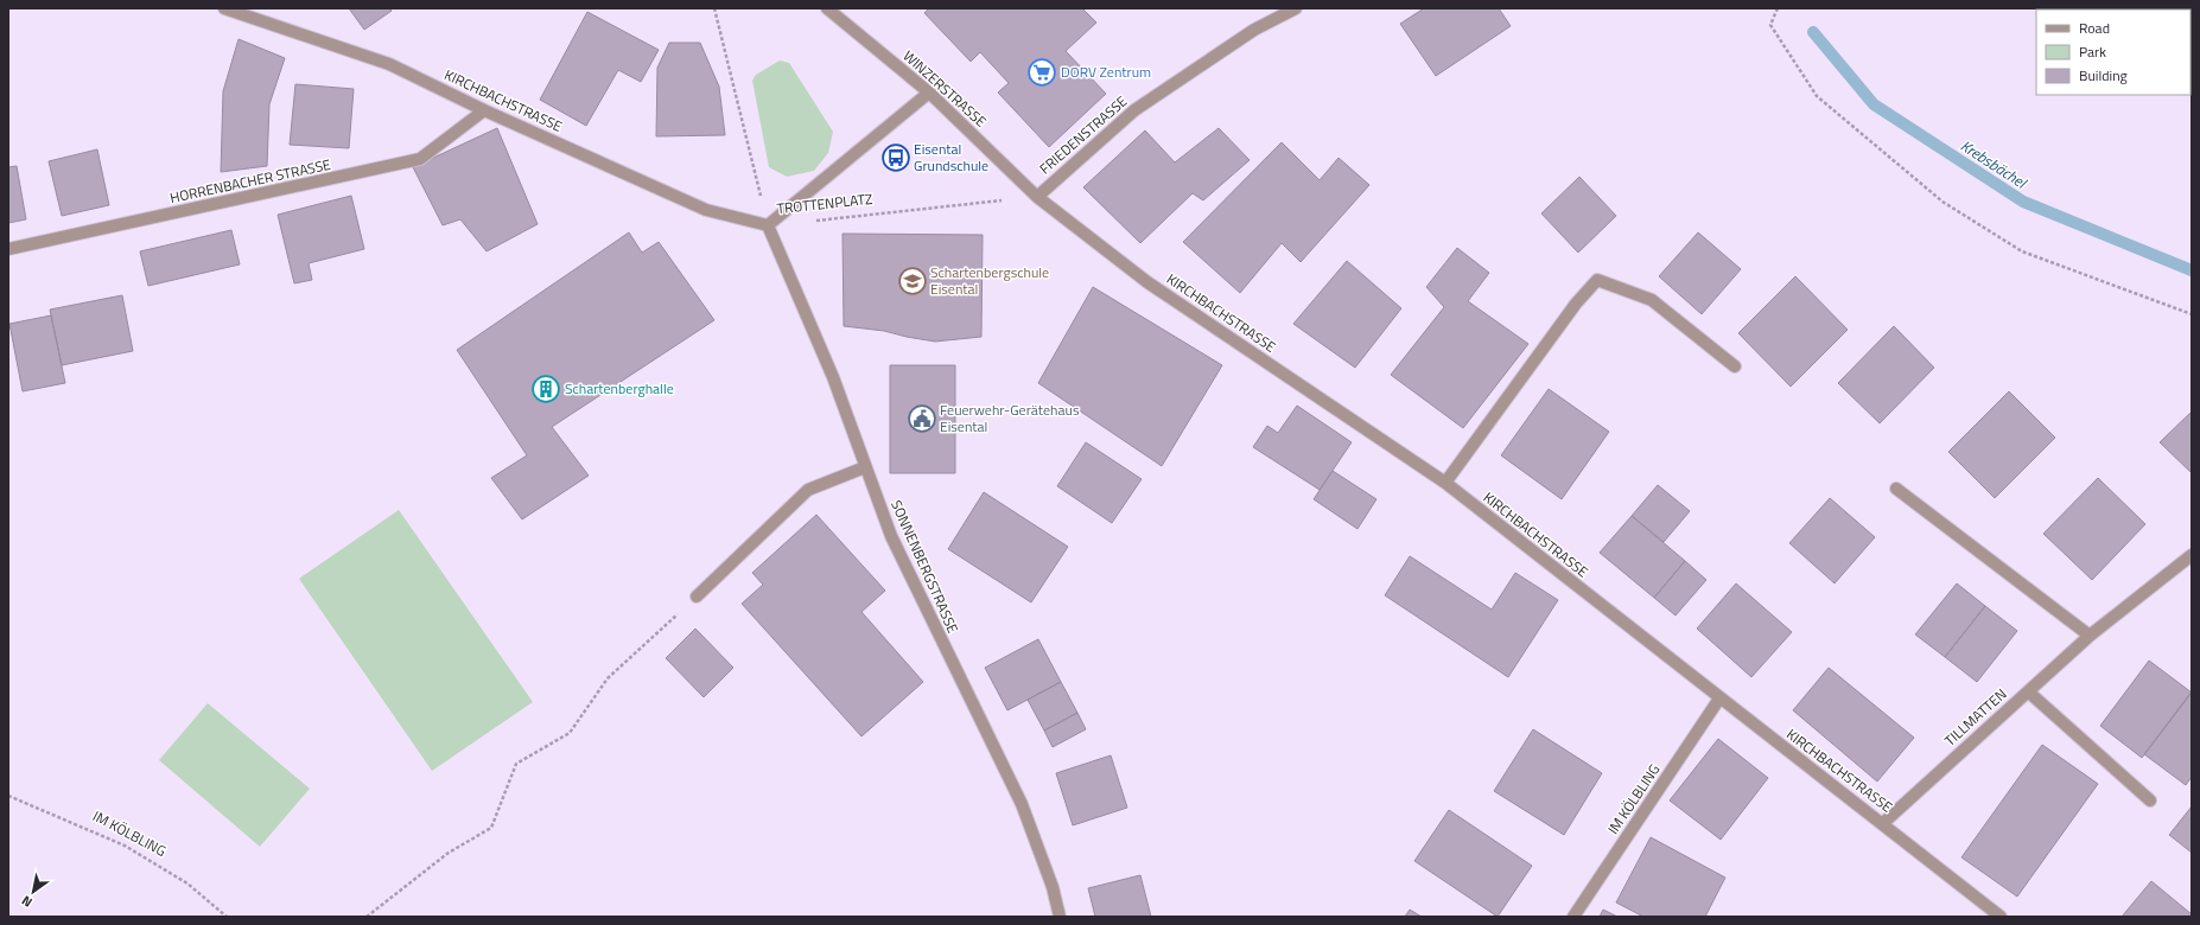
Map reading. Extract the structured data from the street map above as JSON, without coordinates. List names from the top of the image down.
{
  "streets": {
    "street": [
      "WINZERSTRASSE",
      "KIRCHBACHSTRASSE",
      "FRIEDENSTRASSE",
      "HORRENBACHER STRASSE",
      "TROTTENPLATZ",
      "SONNENBERGSTRASSE",
      "TILLMATTEN",
      "IM KÖLBLING"
    ]
  },
  "crossings": [
    ["WINZERSTRASSE", "KIRCHBACHSTRASSE"],
    ["WINZERSTRASSE", "FRIEDENSTRASSE"],
    ["WINZERSTRASSE", "TROTTENPLATZ"],
    ["KIRCHBACHSTRASSE", "FRIEDENSTRASSE"],
    ["KIRCHBACHSTRASSE", "HORRENBACHER STRASSE"],
    ["KIRCHBACHSTRASSE", "TROTTENPLATZ"],
    ["KIRCHBACHSTRASSE", "SONNENBERGSTRASSE"],
    ["KIRCHBACHSTRASSE", "TILLMATTEN"],
    ["KIRCHBACHSTRASSE", "IM KÖLBLING"],
    ["FRIEDENSTRASSE", "TROTTENPLATZ"],
    ["TROTTENPLATZ", "SONNENBERGSTRASSE"]
  ],
  "water": ["Krebsbächel"],
  "places": {
    "supermarket": ["DORV Zentrum"],
    "bus stop": ["Eisental Grundschule"],
    "school or university": ["Schartenbergschule Eisental"],
    "building": ["Schartenberghalle"],
    "public building": ["Feuerwehr-Gerätehaus Eisental"]
  },
  "legend": ["Road", "Park", "Building"],
  "north": "bottom left"
}
